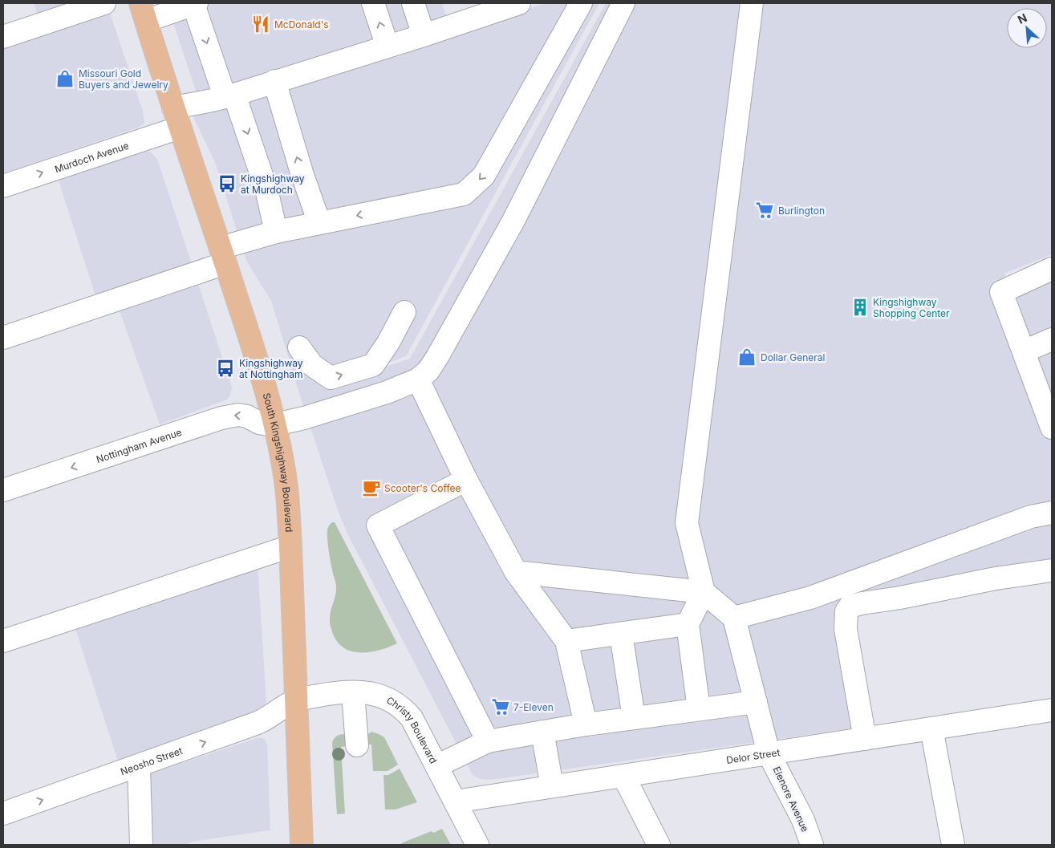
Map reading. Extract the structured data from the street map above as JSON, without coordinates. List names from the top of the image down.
{
  "streets": {
    "main road": ["South Kingshighway Boulevard"],
    "street": [
      "Murdoch Avenue",
      "Nottingham Avenue",
      "Christy Boulevard",
      "Delor Street",
      "Neosho Street",
      "Elenore Avenue"
    ]
  },
  "crossings": [
    ["Murdoch Avenue", "South Kingshighway Boulevard"],
    ["Nottingham Avenue", "South Kingshighway Boulevard"],
    ["South Kingshighway Boulevard", "Christy Boulevard"],
    ["South Kingshighway Boulevard", "Neosho Street"],
    ["Christy Boulevard", "Delor Street"],
    ["Christy Boulevard", "Neosho Street"],
    ["Delor Street", "Elenore Avenue"]
  ],
  "places": {
    "restaurant": ["McDonald's"],
    "shop": ["Missouri Gold Buyers and Jewelry", "Dollar General"],
    "bus stop": ["Kingshighway at Murdoch", "Kingshighway at Nottingham"],
    "supermarket": ["Burlington", "7-Eleven"],
    "building": ["Kingshighway Shopping Center"],
    "cafe": ["Scooter's Coffee"]
  },
  "north": "top left"
}
